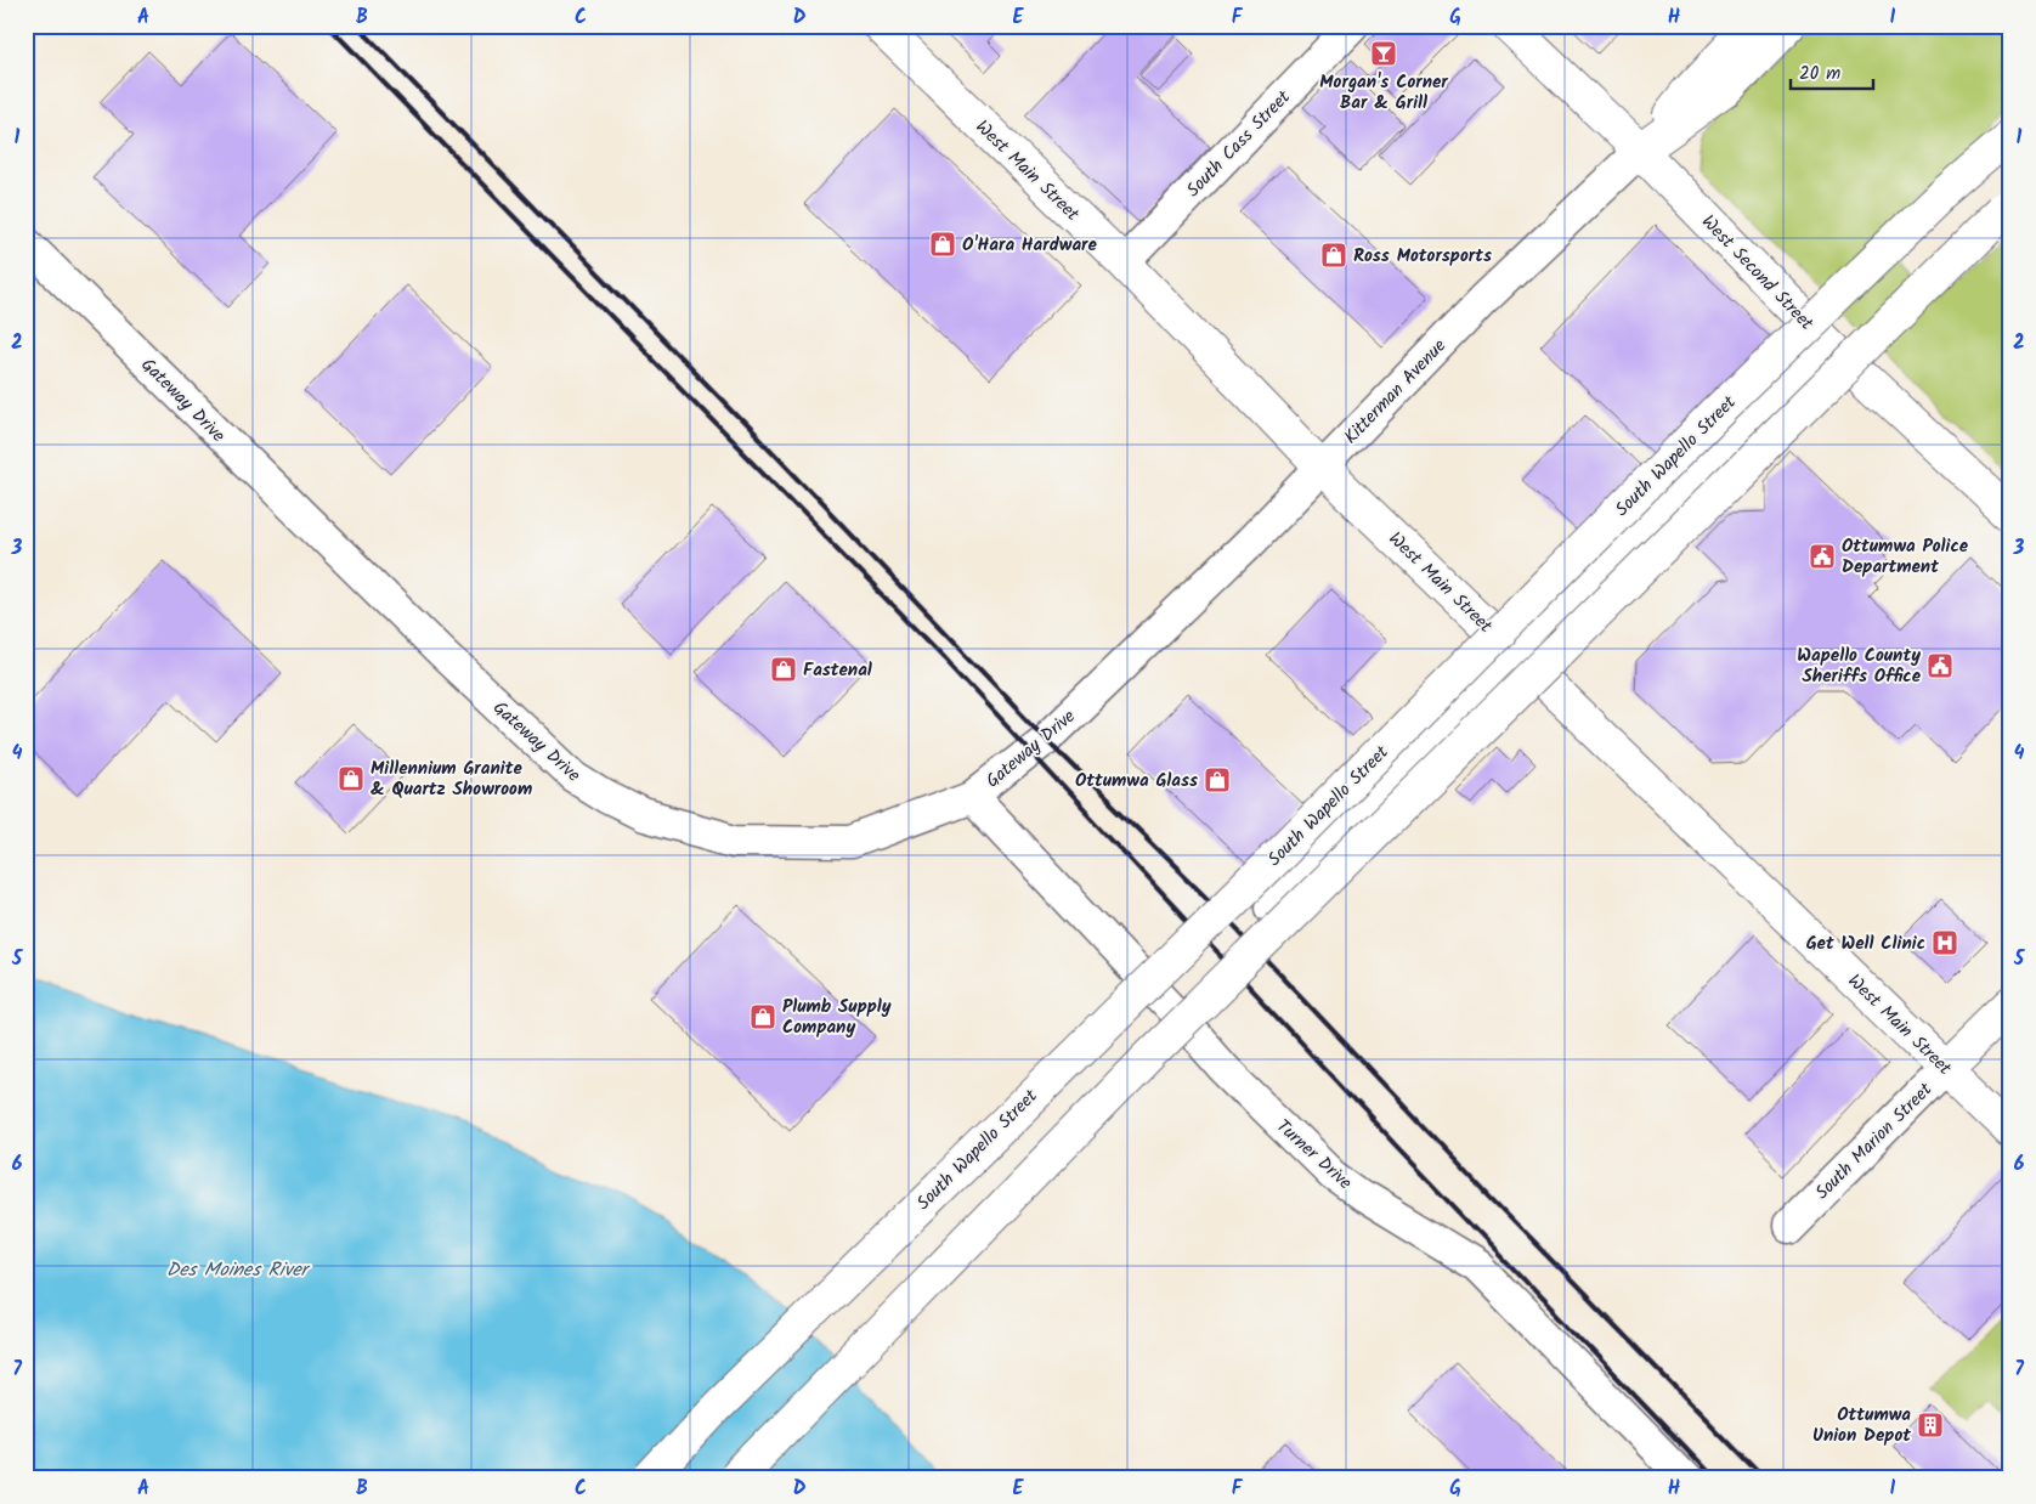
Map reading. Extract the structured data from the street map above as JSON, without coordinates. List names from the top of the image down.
{
  "streets": {
    "main road": [
      "West Main Street",
      "West Second Street",
      "South Wapello Street",
      "South Marion Street"
    ],
    "street": [
      "South Cass Street",
      "Kitterman Avenue",
      "Gateway Drive",
      "Turner Drive"
    ]
  },
  "crossings": [
    ["South Cass Street", "West Main Street"],
    ["West Main Street", "Kitterman Avenue"],
    ["West Main Street", "South Wapello Street"],
    ["West Main Street", "South Marion Street"],
    ["West Second Street", "Kitterman Avenue"],
    ["West Second Street", "South Wapello Street"],
    ["Kitterman Avenue", "Gateway Drive"],
    ["Gateway Drive", "Turner Drive"]
  ],
  "water": ["Des Moines River"],
  "places": {
    "bar": ["Morgan's Corner Bar & Grill"],
    "shop": [
      "O'Hara Hardware",
      "Ross Motorsports",
      "Fastenal",
      "Millennium Granite & Quartz Showroom",
      "Ottumwa Glass",
      "Plumb Supply Company"
    ],
    "public building": ["Ottumwa Police Department", "Wapello County Sheriffs Office"],
    "hospital": ["Get Well Clinic"],
    "building": ["Ottumwa Union Depot"]
  },
  "scale_bar": "20 m",
  "grid": {
    "columns": [
      "A",
      "B",
      "C",
      "D",
      "E",
      "F",
      "G",
      "H",
      "I"
    ],
    "rows": [
      "1",
      "2",
      "3",
      "4",
      "5",
      "6",
      "7"
    ]
  }
}
